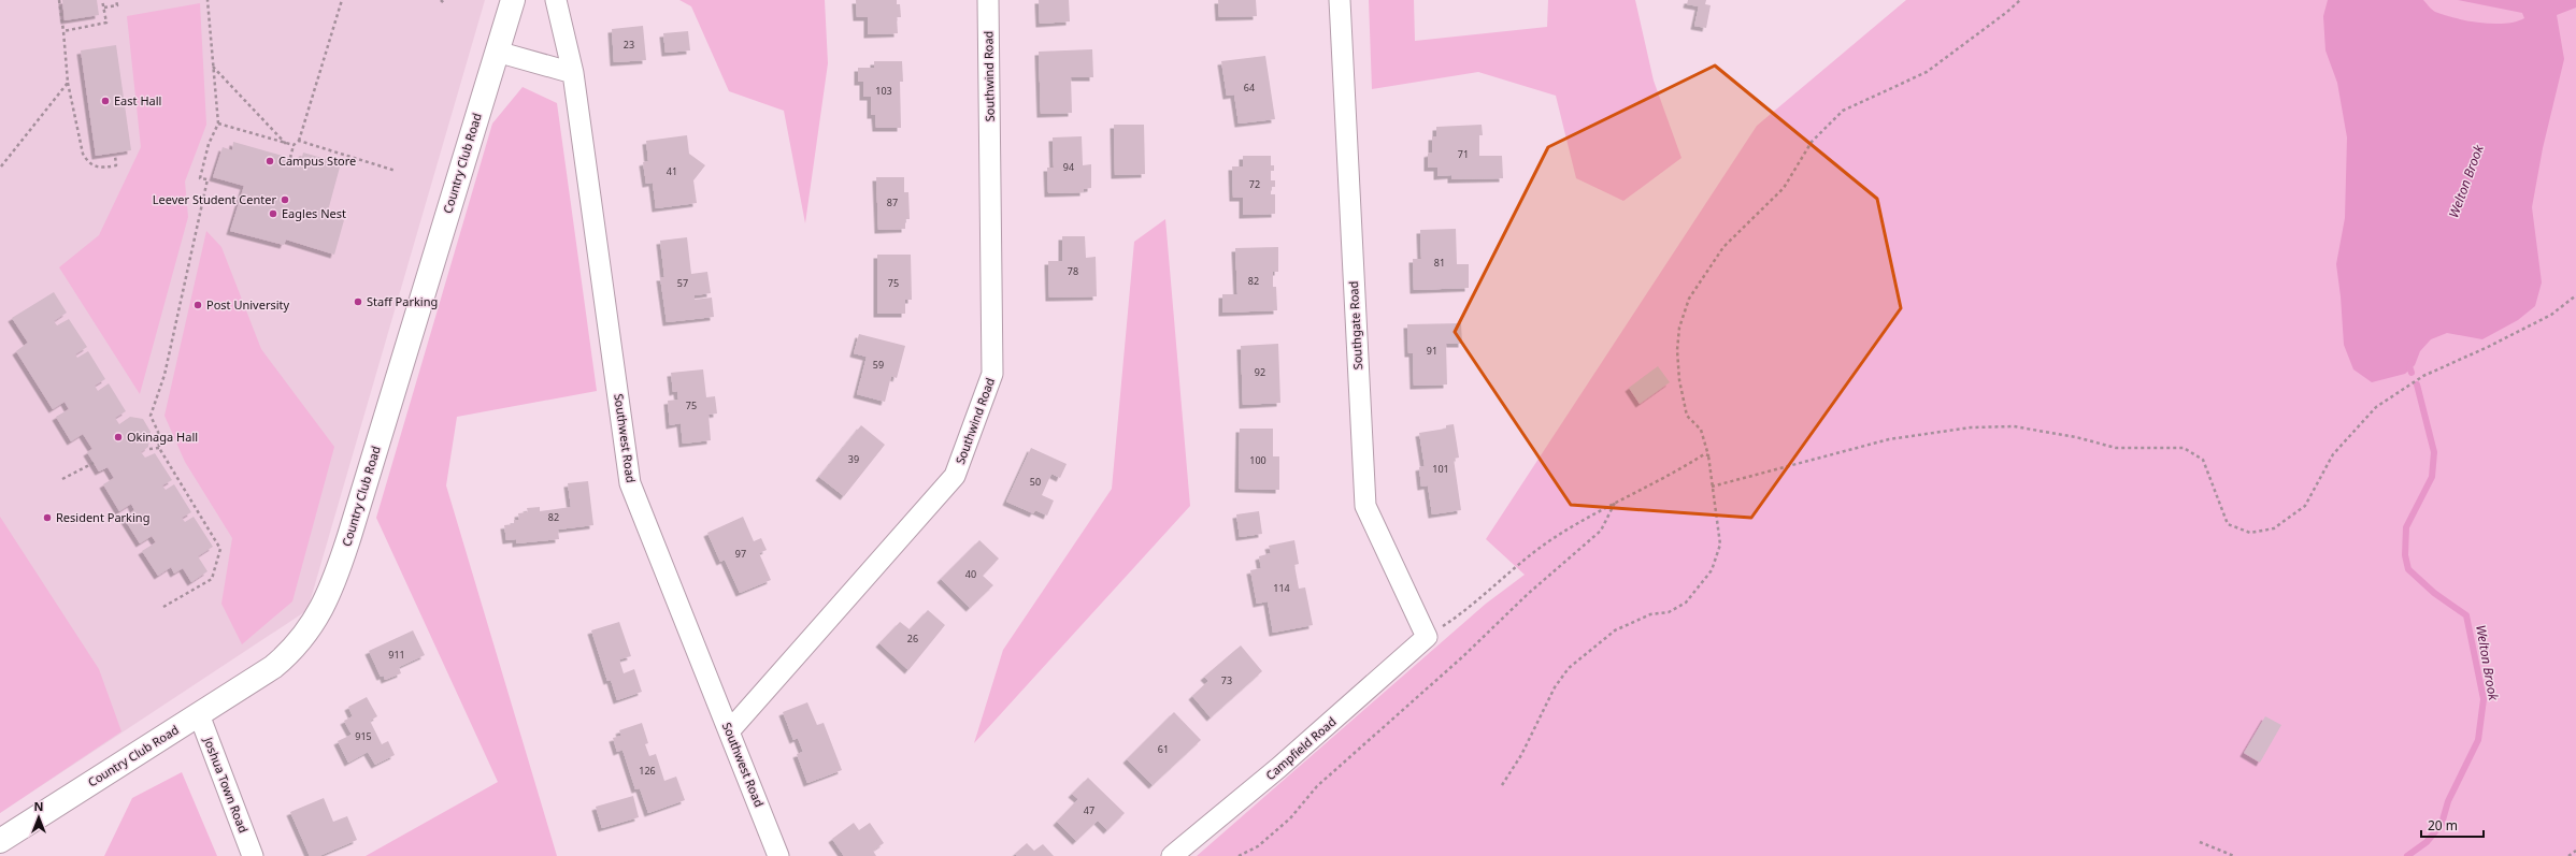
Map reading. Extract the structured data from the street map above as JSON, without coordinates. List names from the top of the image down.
{
  "streets": {
    "street": [
      "Southwind Road",
      "Country Club Road",
      "Southgate Road",
      "Southwest Road",
      "Campfield Road",
      "Joshua Town Road"
    ]
  },
  "crossings": [
    ["Southwind Road", "Southwest Road"],
    ["Country Club Road", "Joshua Town Road"],
    ["Southgate Road", "Campfield Road"]
  ],
  "water": ["Welton Brook"],
  "places": [
    "East Hall",
    "Campus Store",
    "Leever Student Center",
    "Eagles Nest",
    "Staff Parking",
    "Post University",
    "Okinaga Hall",
    "Resident Parking"
  ],
  "house_numbers": [
    "23",
    "64",
    "103",
    "71",
    "94",
    "41",
    "72",
    "87",
    "81",
    "78",
    "82",
    "57",
    "75",
    "91",
    "59",
    "92",
    "75",
    "39",
    "100",
    "101",
    "50",
    "82",
    "97",
    "40",
    "114",
    "26",
    "911",
    "73",
    "915",
    "61",
    "126",
    "47"
  ],
  "scale_bar": "20 m",
  "north": "top"
}
